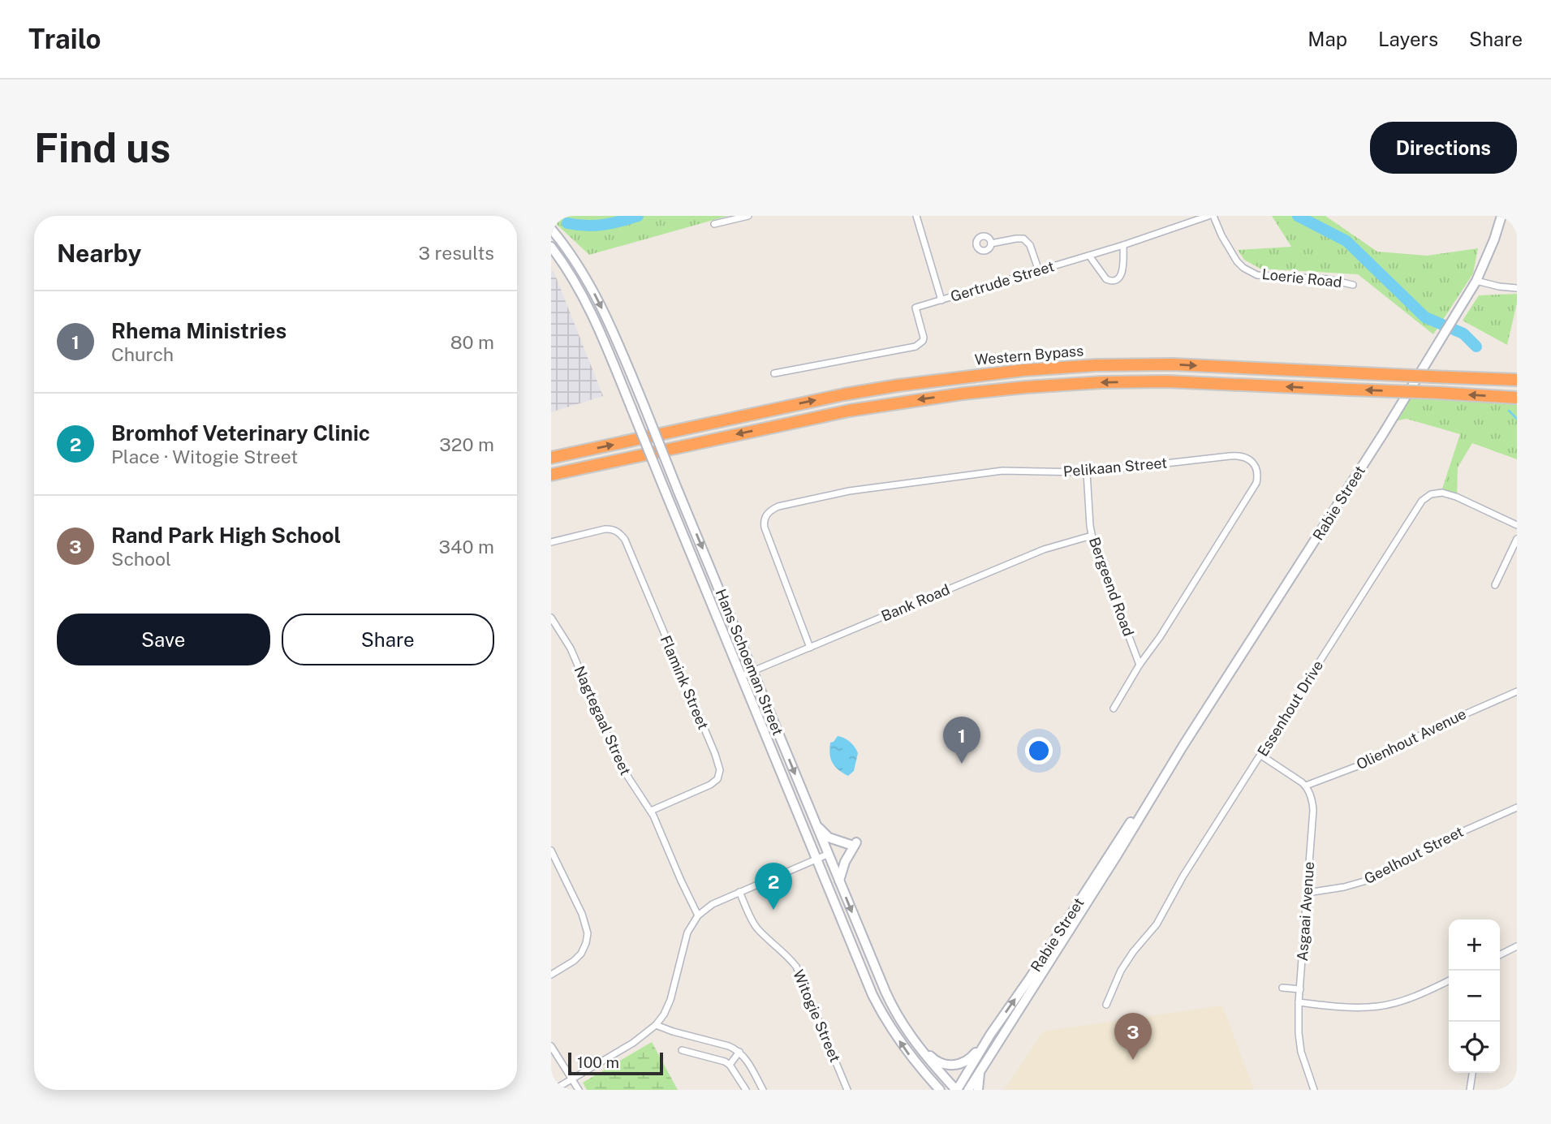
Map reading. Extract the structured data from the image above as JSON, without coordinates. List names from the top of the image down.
{
  "streets": {
    "highway": ["Western Bypass"],
    "main road": ["Rabie Street", "Hans Schoeman Street"],
    "street": [
      "Loerie Road",
      "Gertrude Street",
      "Pelikaan Street",
      "Bergeend Road",
      "Bank Road",
      "Flamink Street",
      "Essenhout Drive",
      "Nagtegaal Street",
      "Olienhout Avenue",
      "Geelhout Street",
      "Asgaai Avenue",
      "Witogie Street"
    ]
  },
  "crossings": [
    ["Pelikaan Street", "Bergeend Road"],
    ["Pelikaan Street", "Bank Road"],
    ["Rabie Street", "Hans Schoeman Street"],
    ["Bergeend Road", "Bank Road"],
    ["Bank Road", "Hans Schoeman Street"],
    ["Flamink Street", "Nagtegaal Street"],
    ["Olienhout Avenue", "Asgaai Avenue"],
    ["Geelhout Street", "Asgaai Avenue"]
  ],
  "scale_bar": "100 m",
  "page": {
    "header": "Trailo",
    "nav": ["Map", "Layers", "Share"],
    "buttons": [
      "Directions",
      ["Save", "Share"]
    ],
    "title": "Find us",
    "heading": ["Nearby", "3 results"],
    "list": [
      {
        "mark": "1",
        "name": "Rhema Ministries",
        "note": "Church",
        "value": "80 m"
      },
      {
        "mark": "2",
        "name": "Bromhof Veterinary Clinic",
        "note": "Place · Witogie Street",
        "value": "320 m"
      },
      {
        "mark": "3",
        "name": "Rand Park High School",
        "note": "School",
        "value": "340 m"
      }
    ],
    "pins": ["1", "2", "3"],
    "map_buttons": ["+", "−"],
    "scale": "100 m"
  }
}
